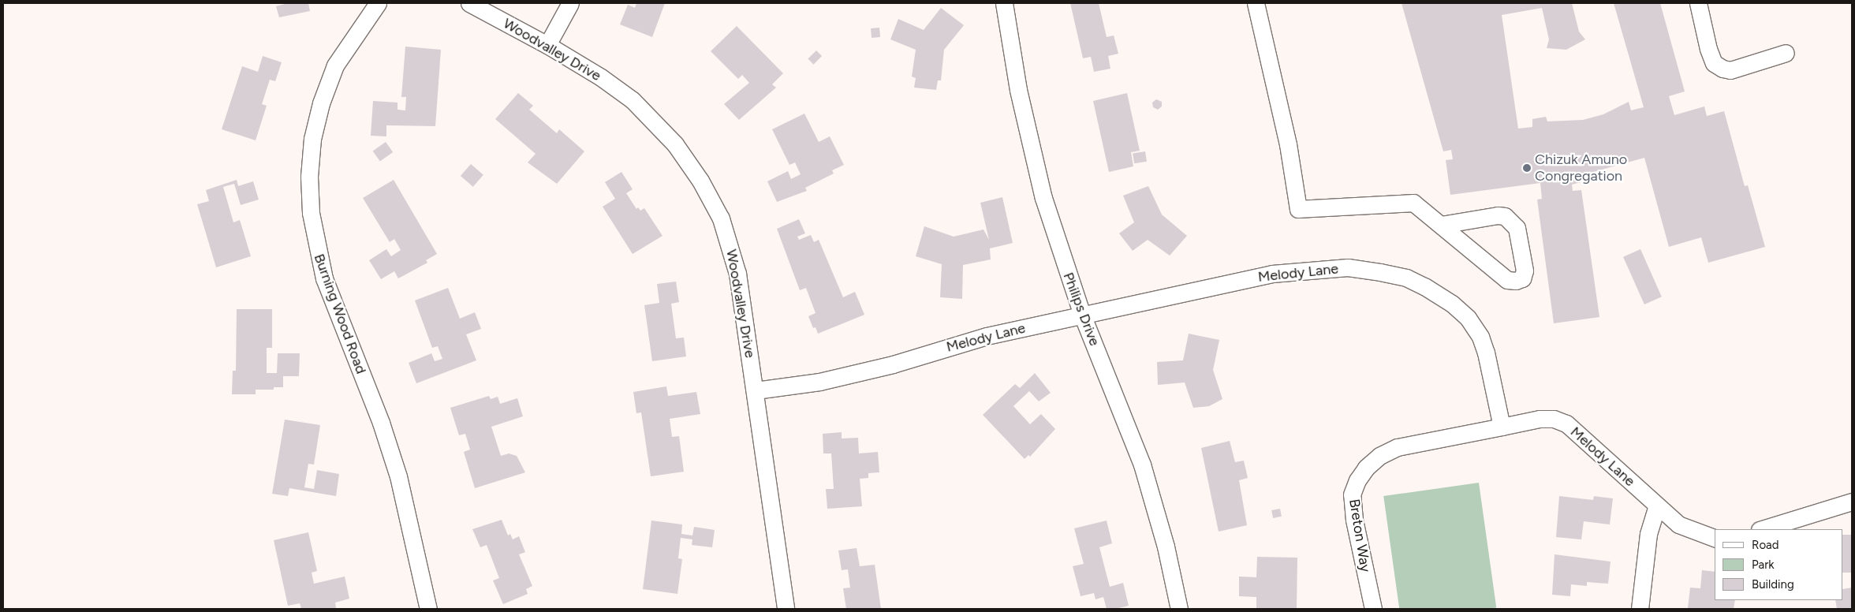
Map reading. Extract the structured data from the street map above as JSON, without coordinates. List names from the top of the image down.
{
  "streets": {
    "street": [
      "Woodvalley Drive",
      "Melody Lane",
      "Philips Drive",
      "Burning Wood Road",
      "Breton Way"
    ]
  },
  "crossings": [
    ["Woodvalley Drive", "Melody Lane"],
    ["Melody Lane", "Philips Drive"],
    ["Melody Lane", "Breton Way"]
  ],
  "places": ["Chizuk Amuno Congregation"],
  "legend": ["Road", "Park", "Building"]
}
